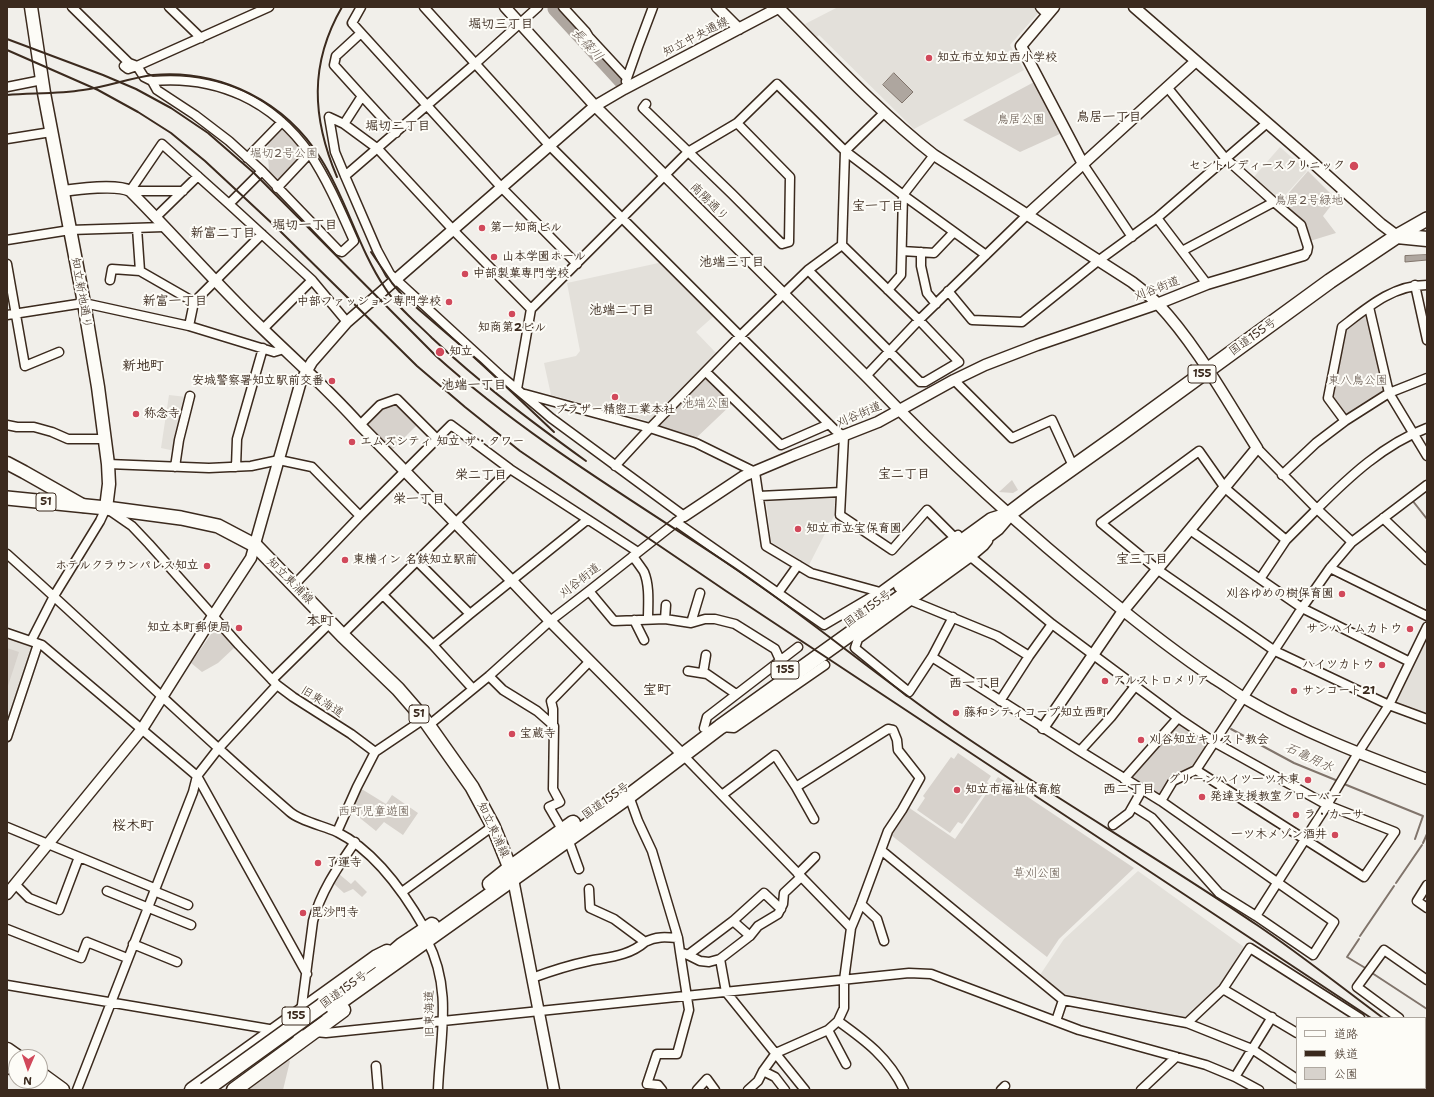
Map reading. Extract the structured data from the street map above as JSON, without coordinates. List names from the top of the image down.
{
  "streets": {
    "highway": ["国道155号", "155"],
    "main road": ["知立新地通り", "51", "知立東浦線"],
    "street": [
      "知立中央通線",
      "南陽通り",
      "刈谷街道",
      "旧東海道"
    ]
  },
  "crossings": [
    ["知立中央通線", "南陽通り"],
    ["知立中央通線", "知立東浦線"],
    ["知立中央通線", "旧東海道"],
    ["南陽通り", "刈谷街道"],
    ["南陽通り", "国道155号"],
    ["刈谷街道", "知立東浦線"],
    ["刈谷街道", "旧東海道"],
    ["知立新地通り", "知立東浦線"],
    ["知立新地通り", "旧東海道"],
    ["国道155号", "155"],
    ["国道155号", "知立東浦線"],
    ["国道155号", "旧東海道"],
    ["知立東浦線", "旧東海道"]
  ],
  "districts": [
    "堀切三丁目",
    "鳥居一丁目",
    "堀切二丁目",
    "宝一丁目",
    "堀切一丁目",
    "新富二丁目",
    "池端三丁目",
    "新富一丁目",
    "池端二丁目",
    "新地町",
    "池端一丁目",
    "宝二丁目",
    "栄二丁目",
    "栄一丁目",
    "宝三丁目",
    "本町",
    "西一丁目",
    "宝町",
    "西二丁目",
    "桜木町"
  ],
  "water": ["長篠川", "石亀用水"],
  "parks": [
    "鳥居公園",
    "堀切2号公園",
    "鳥居2号緑地",
    "東八鳥公園",
    "池端公園",
    "西町児童遊園",
    "草刈公園"
  ],
  "places": [
    "知立市立知立西小学校",
    "セントレディースクリニック",
    "第一知商ビル",
    "山本学園ホール",
    "中部製菓専門学校",
    "中部ファッション専門学校",
    "知商第2ビル",
    "知立",
    "安城警察署知立駅前交番",
    "ブラザー精密工業本社",
    "称念寺",
    "エムズシティ 知立 ザ・タワー",
    "知立市立宝保育園",
    "東横イン 名鉄知立駅前",
    "ホテルクラウンパレス知立",
    "刈谷ゆめの樹保育園",
    "知立本町郵便局",
    "サンハイムカトウ",
    "ハイツカトウ",
    "アルストロメリア",
    "サンコート21",
    "藤和シティコープ知立西町",
    "宝蔵寺",
    "刈谷知立キリスト教会",
    "グリーンハイツ一ツ木東",
    "知立市福祉体育館",
    "発達支援教室クローバー",
    "ラ・カーサ",
    "一ツ木メゾン酒井",
    "了運寺",
    "毘沙門寺"
  ],
  "legend": ["道路", "鉄道", "公園"],
  "north": "bottom"
}
